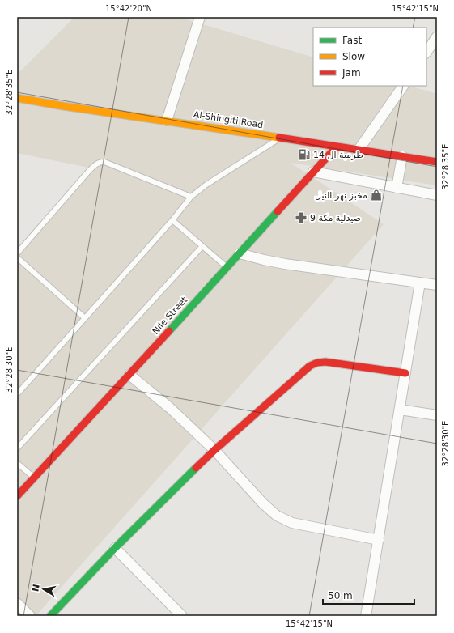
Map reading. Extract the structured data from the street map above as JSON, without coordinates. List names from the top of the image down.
{
  "streets": {
    "street": ["Al-Shingiti Road", "Nile Street"]
  },
  "crossings": [
    ["Al-Shingiti Road", "Nile Street"]
  ],
  "places": {
    "fuel station": ["طرمبة ال 14"],
    "shop": ["مخبز نهر النيل"],
    "pharmacy": ["صيدلية مكة 9"]
  },
  "legend": ["Fast", "Slow", "Jam"],
  "scale_bar": "50 m",
  "north": "left",
  "coordinates": [
    "15°42'20\"N",
    "15°42'15\"N",
    "32°28'35\"E",
    "32°28'30\"E"
  ]
}
